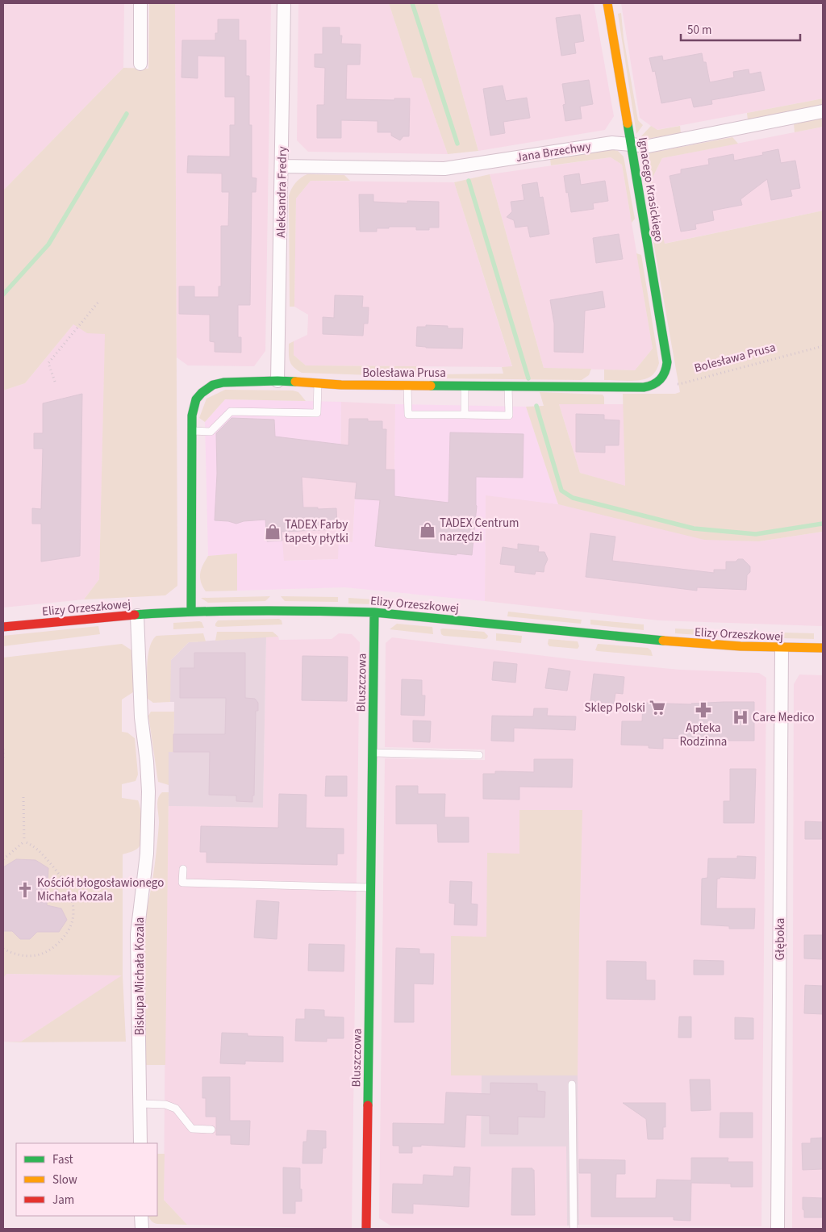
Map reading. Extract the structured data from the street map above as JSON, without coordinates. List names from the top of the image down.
{
  "streets": {
    "street": [
      "Jana Brzechwy",
      "Ignacego Krasickiego",
      "Aleksandra Fredry",
      "Bolesława Prusa",
      "Elizy Orzeszkowej",
      "Bluszczowa",
      "Głęboka",
      "Biskupa Michała Kozala"
    ]
  },
  "crossings": [
    ["Jana Brzechwy", "Ignacego Krasickiego"],
    ["Jana Brzechwy", "Aleksandra Fredry"],
    ["Ignacego Krasickiego", "Bolesława Prusa"],
    ["Aleksandra Fredry", "Bolesława Prusa"],
    ["Bolesława Prusa", "Elizy Orzeszkowej"],
    ["Elizy Orzeszkowej", "Bluszczowa"],
    ["Elizy Orzeszkowej", "Głęboka"],
    ["Elizy Orzeszkowej", "Biskupa Michała Kozala"]
  ],
  "places": {
    "shop": ["TADEX Centrum narzędzi", "TADEX Farby tapety płytki"],
    "supermarket": ["Sklep Polski"],
    "pharmacy": ["Apteka Rodzinna"],
    "hospital": ["Care Medico"],
    "church": ["Kościół błogosławionego Michała Kozala"]
  },
  "legend": ["Fast", "Slow", "Jam"],
  "scale_bar": "50 m"
}
